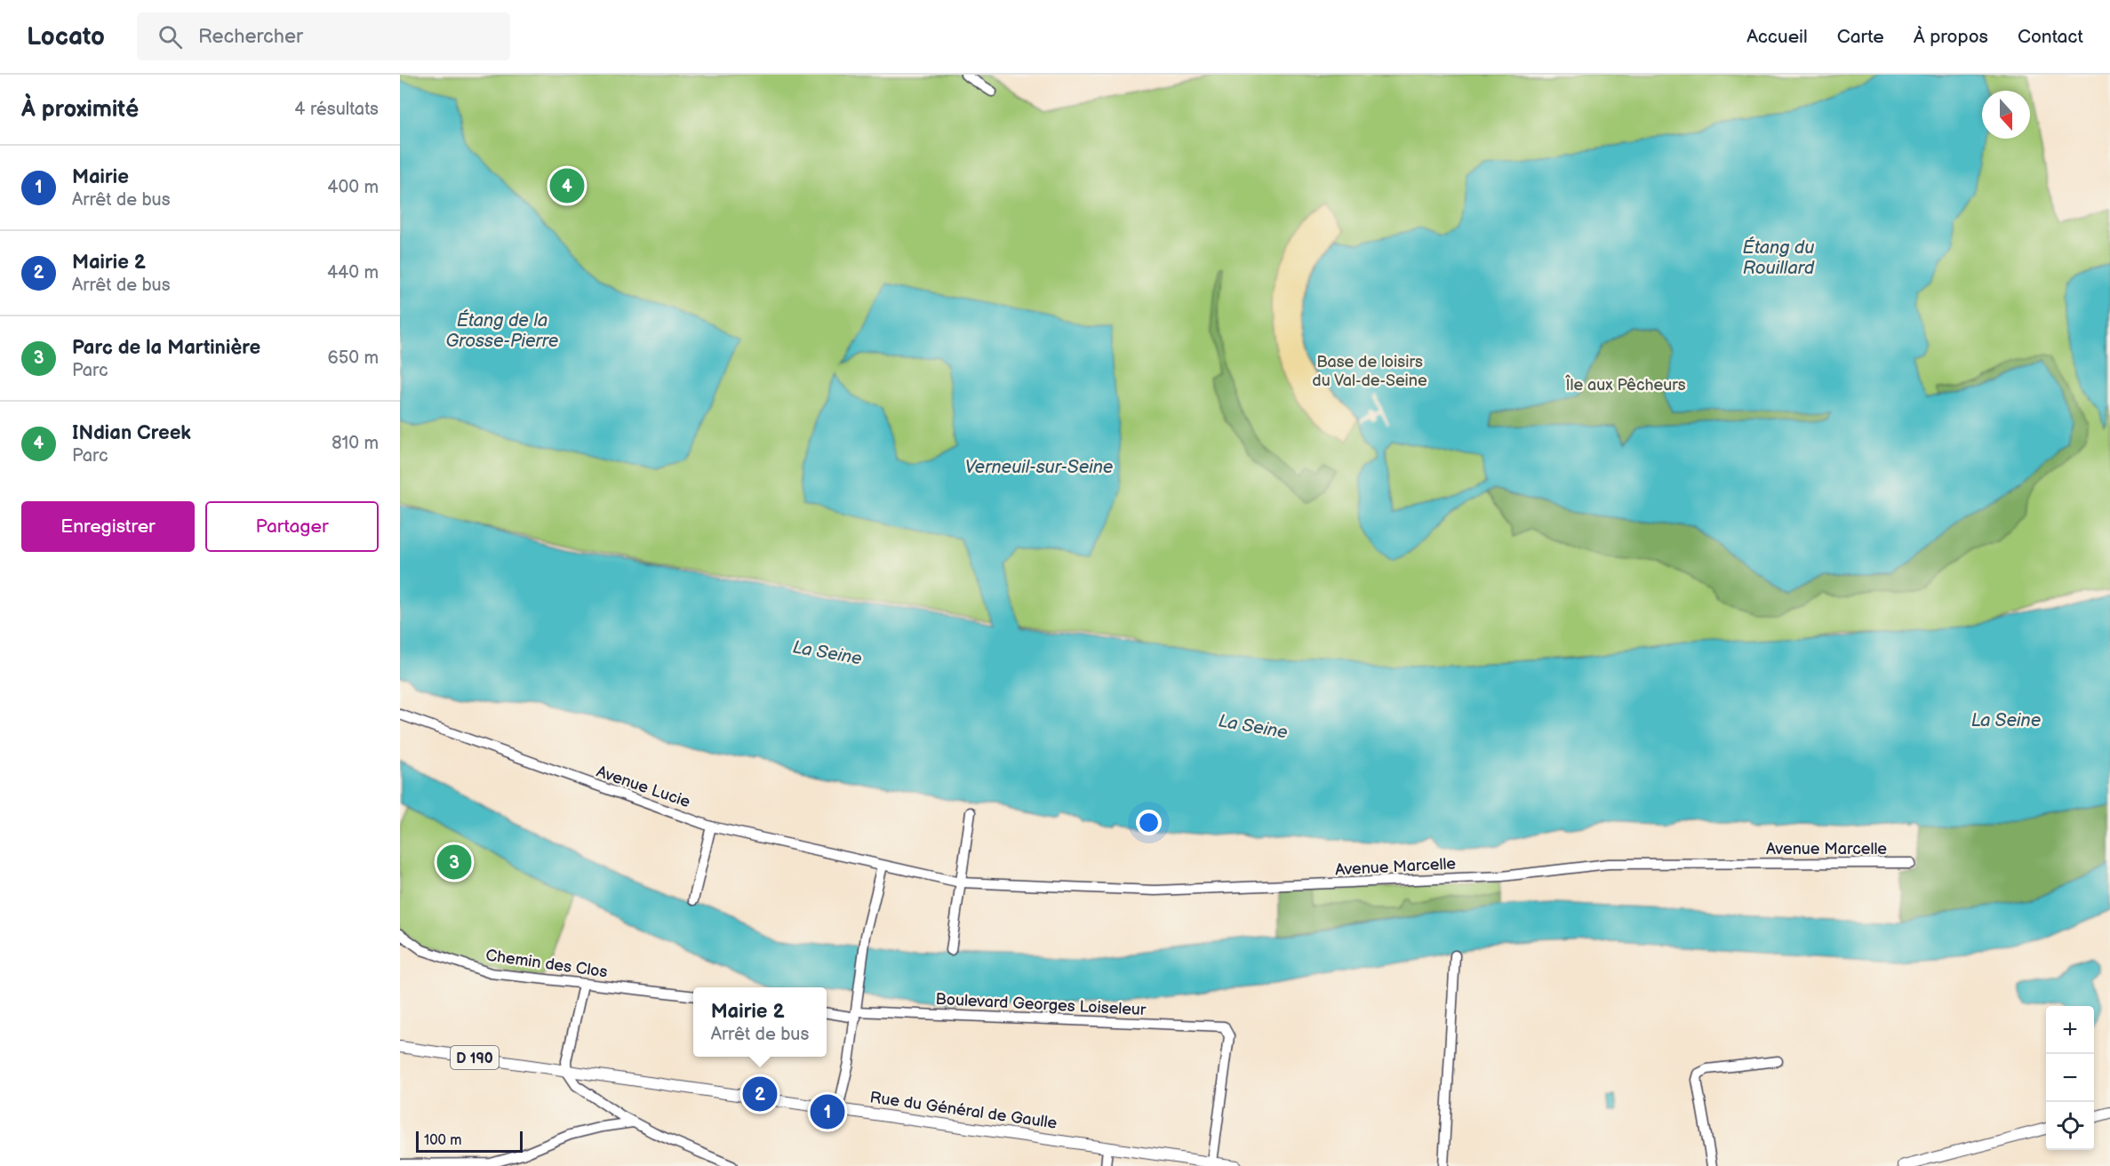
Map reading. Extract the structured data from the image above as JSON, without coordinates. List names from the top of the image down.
{
  "streets": {
    "main road": ["D 190", "Rue du Général de Gaulle"],
    "street": [
      "Avenue Lucie",
      "Avenue Marcelle",
      "Chemin des Clos",
      "Boulevard Georges Loiseleur"
    ]
  },
  "crossings": [
    ["Avenue Lucie", "Avenue Marcelle"],
    ["Boulevard Georges Loiseleur", "Rue du Général de Gaulle"]
  ],
  "water": [
    "Étang du Rouillard",
    "Étang de la Grosse-Pierre",
    "Verneuil-sur-Seine",
    "La Seine"
  ],
  "parks": ["Base de loisirs du Val-de-Seine", "Île aux Pêcheurs"],
  "scale_bar": "100 m",
  "north": "bottom",
  "page": {
    "header": "Locato",
    "search": "Rechercher",
    "nav": [
      "Accueil",
      "Carte",
      "À propos",
      "Contact"
    ],
    "heading": ["À proximité", "4 résultats"],
    "list": [
      {
        "mark": "1",
        "name": "Mairie",
        "note": "Arrêt de bus",
        "value": "400 m"
      },
      {
        "mark": "2",
        "name": "Mairie 2",
        "note": "Arrêt de bus",
        "value": "440 m"
      },
      {
        "mark": "3",
        "name": "Parc de la Martinière",
        "note": "Parc",
        "value": "650 m"
      },
      {
        "mark": "4",
        "name": "INdian Creek",
        "note": "Parc",
        "value": "810 m"
      }
    ],
    "pins": [
      "4",
      "3",
      "2",
      "1"
    ],
    "buttons": ["Enregistrer", "Partager"],
    "popup": ["Mairie 2", "Arrêt de bus"],
    "map_buttons": ["+", "−"],
    "scale": "100 m"
  }
}
